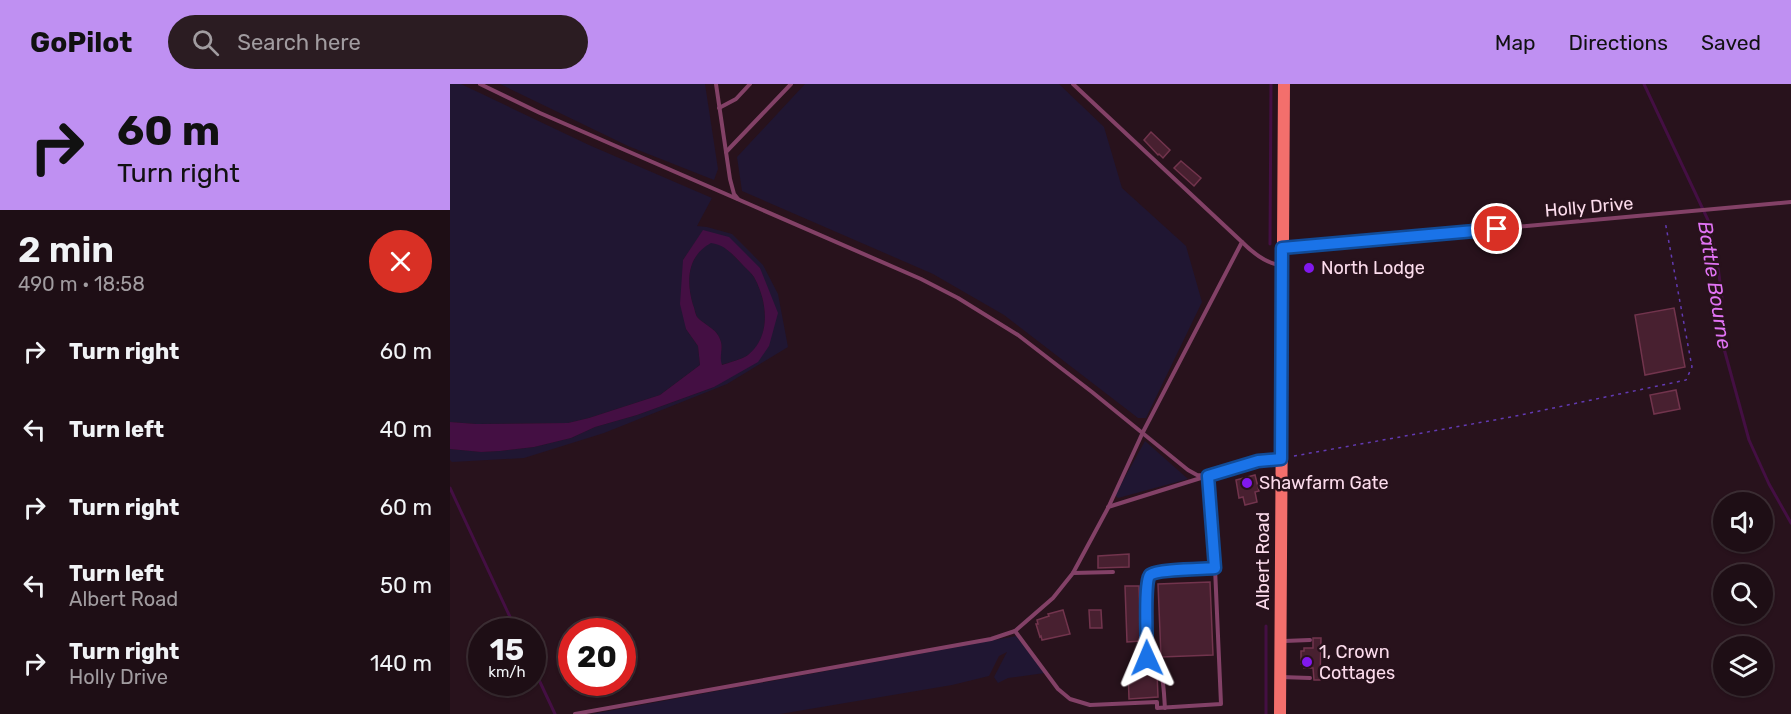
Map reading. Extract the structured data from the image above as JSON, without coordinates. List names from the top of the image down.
{
  "streets": {
    "main road": ["Albert Road"],
    "lane": ["Holly Drive"]
  },
  "crossings": [
    ["Holly Drive", "Albert Road"]
  ],
  "water": ["Battle Bourne"],
  "places": ["North Lodge", "Shawfarm Gate", "1, Crown Cottages"],
  "page": {
    "header": "GoPilot",
    "search": "Search here",
    "nav": ["Map", "Directions", "Saved"],
    "turn": ["60 m", "Turn right"],
    "heading": ["2 min", "490 m · 18:58"],
    "list": [
      {
        "name": "Turn right",
        "value": "60 m"
      },
      {
        "name": "Turn left",
        "value": "40 m"
      },
      {
        "name": "Turn right",
        "value": "60 m"
      },
      {
        "name": "Turn left",
        "note": "Albert Road",
        "value": "50 m"
      },
      {
        "name": "Turn right",
        "note": "Holly Drive",
        "value": "140 m"
      }
    ],
    "speed": "15 km/h",
    "limit": "20"
  }
}
